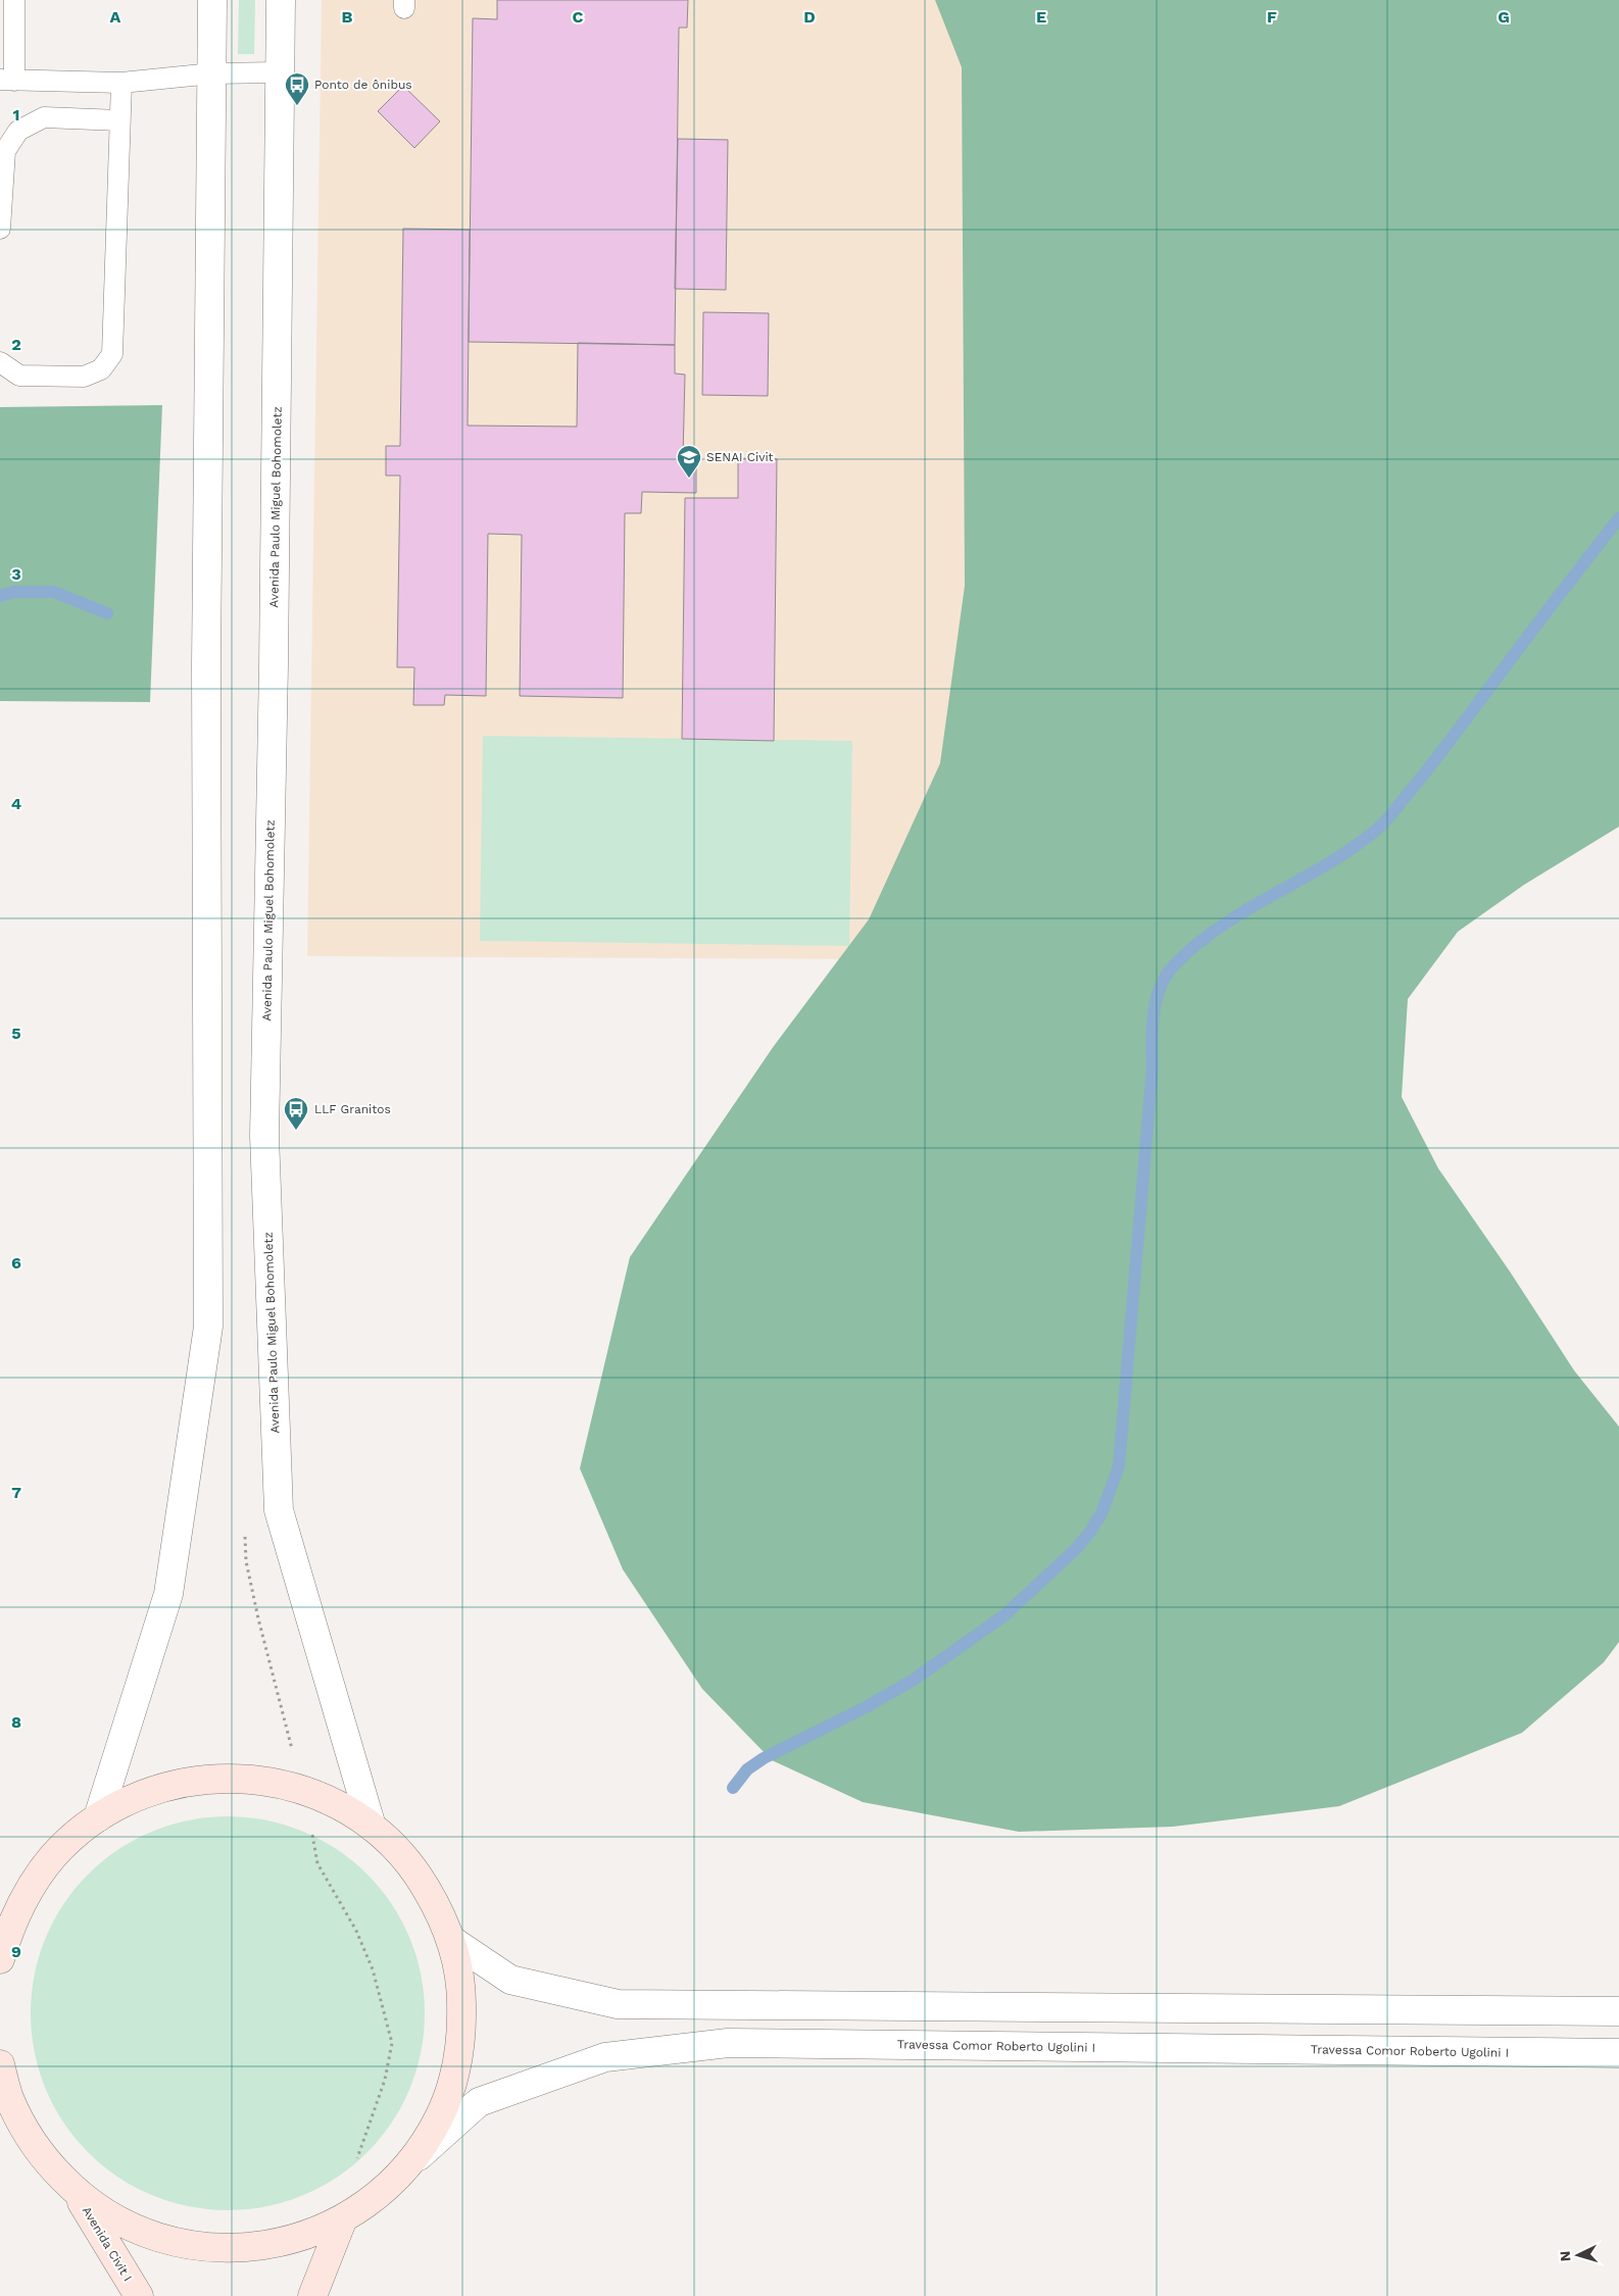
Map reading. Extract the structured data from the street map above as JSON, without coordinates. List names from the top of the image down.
{
  "streets": {
    "main road": ["Avenida Civit I"],
    "street": ["Avenida Paulo Miguel Bohomoletz", "Travessa Comor Roberto Ugolini I"]
  },
  "places": {
    "bus stop": ["Ponto de ônibus", "LLF Granitos"],
    "school or university": ["SENAI Civit"]
  },
  "north": "left",
  "grid": {
    "columns": [
      "A",
      "B",
      "C",
      "D",
      "E",
      "F",
      "G"
    ],
    "rows": [
      "1",
      "2",
      "3",
      "4",
      "5",
      "6",
      "7",
      "8",
      "9"
    ]
  }
}
